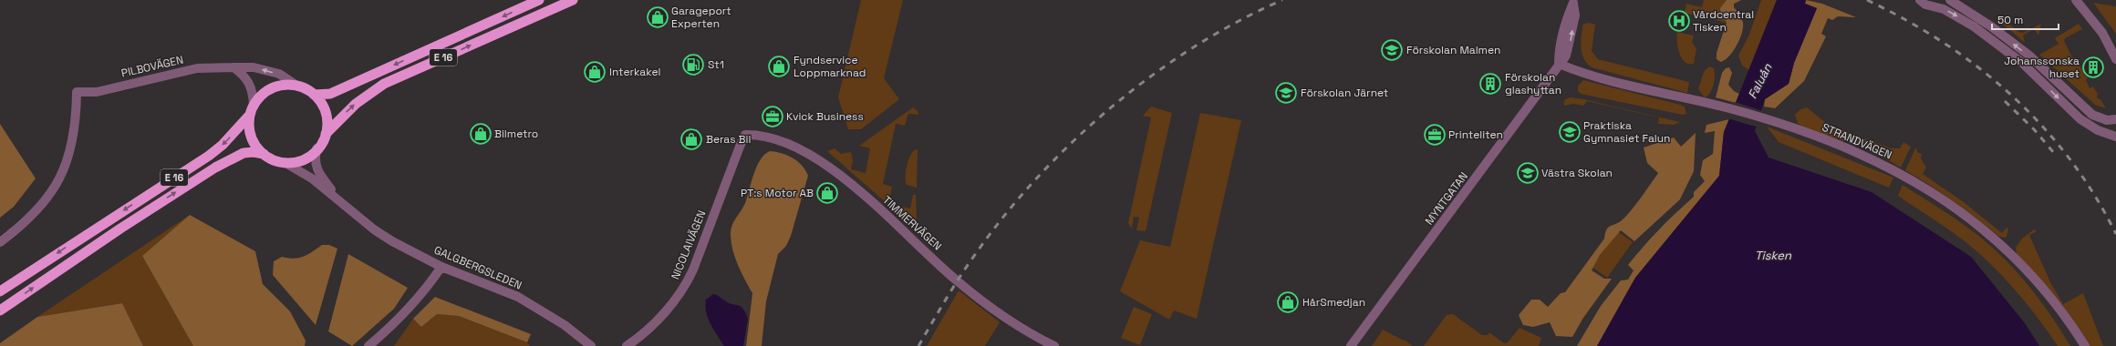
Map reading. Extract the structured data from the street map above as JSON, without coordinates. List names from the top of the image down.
{
  "streets": {
    "highway": ["E 16"],
    "street": [
      "PILBOVÄGEN",
      "STRANDVÄGEN",
      "MYNTGATAN",
      "TIMMERVÄGEN",
      "NICOLAIVÄGEN",
      "GALGBERGSLEDEN"
    ]
  },
  "crossings": [
    ["E 16", "PILBOVÄGEN"],
    ["E 16", "GALGBERGSLEDEN"],
    ["PILBOVÄGEN", "GALGBERGSLEDEN"],
    ["STRANDVÄGEN", "MYNTGATAN"],
    ["TIMMERVÄGEN", "NICOLAIVÄGEN"]
  ],
  "water": ["Faluån", "Tisken"],
  "places": {
    "shop": [
      "Garageport Experten",
      "Fyndservice Loppmarknad",
      "Interkakel",
      "Bilmetro",
      "Beras Bil",
      "PT:s Motor AB",
      "HårSmedjan"
    ],
    "hospital": ["Vårdcentral Tisken"],
    "school or university": [
      "Förskolan Malmen",
      "Förskolan Järnet",
      "Praktiska Gymnasiet Falun",
      "Västra Skolan"
    ],
    "fuel station": ["St1"],
    "building": ["Johanssonska huset", "Förskolan glashyttan"],
    "office": ["Kvick Business", "Printeliten"]
  },
  "scale_bar": "50 m"
}
